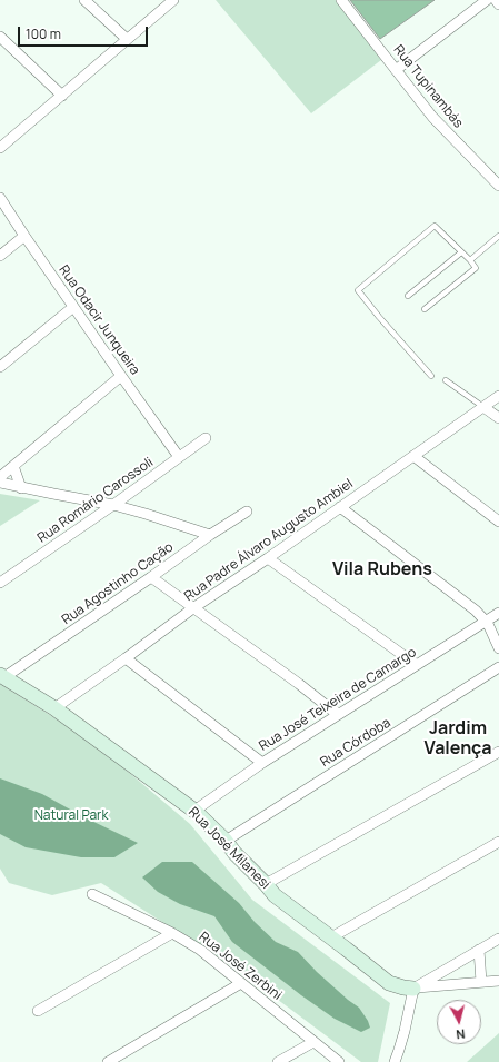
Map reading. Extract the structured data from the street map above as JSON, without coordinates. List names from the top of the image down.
{
  "streets": {
    "street": [
      "Rua Tupinambás",
      "Rua Odacir Junqueira",
      "Rua Romário Carossoli",
      "Rua Padre Álvaro Augusto Ambiel",
      "Rua Agostinho Cação",
      "Rua José Teixeira de Camargo",
      "Rua Córdoba",
      "Rua José Milanesi",
      "Rua José Zerbini"
    ]
  },
  "crossings": [
    ["Rua Odacir Junqueira", "Rua Romário Carossoli"],
    ["Rua Padre Álvaro Augusto Ambiel", "Rua José Milanesi"],
    ["Rua Agostinho Cação", "Rua José Milanesi"],
    ["Rua José Teixeira de Camargo", "Rua José Milanesi"],
    ["Rua Córdoba", "Rua José Milanesi"]
  ],
  "districts": ["Vila Rubens", "Jardim Valença"],
  "parks": ["Natural Park"],
  "scale_bar": "100 m",
  "north": "bottom"
}
